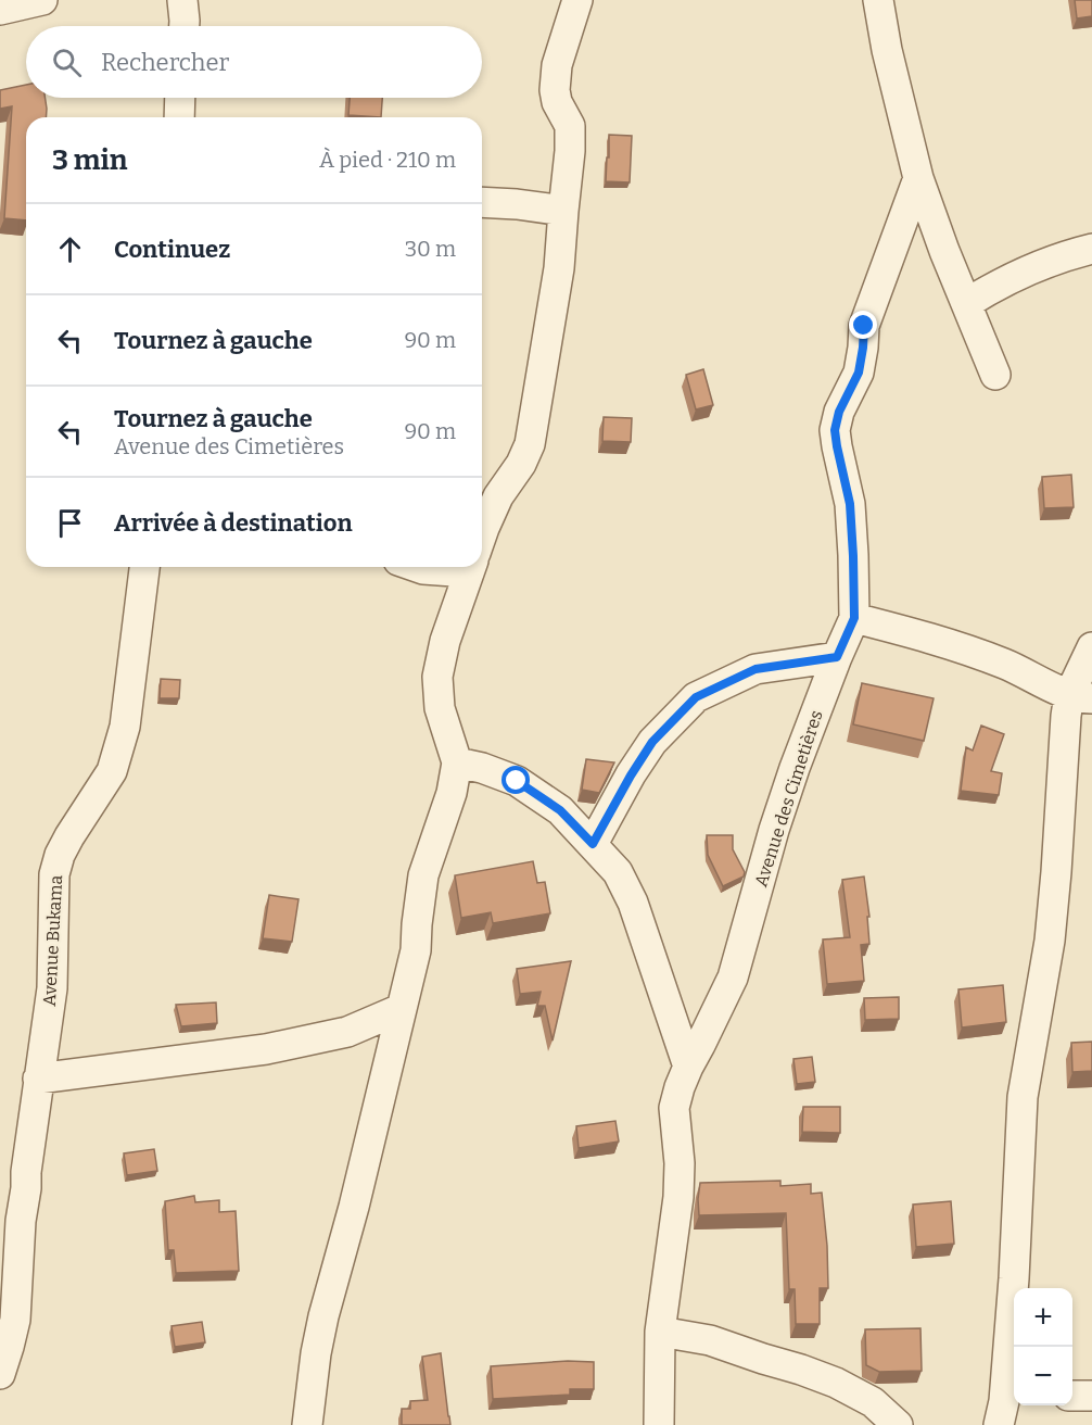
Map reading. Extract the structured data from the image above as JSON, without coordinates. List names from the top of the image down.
{
  "streets": {
    "street": ["Avenue des Cimetières", "Avenue Bukama"]
  },
  "page": {
    "search": "Rechercher",
    "heading": ["3 min", "À pied · 210 m"],
    "list": [
      ["Continuez", "30 m"],
      ["Tournez à gauche", "90 m"],
      ["Tournez à gauche", "Avenue des Cimetières", "90 m"],
      "Arrivée à destination"
    ],
    "map_buttons": ["+", "−"]
  }
}
